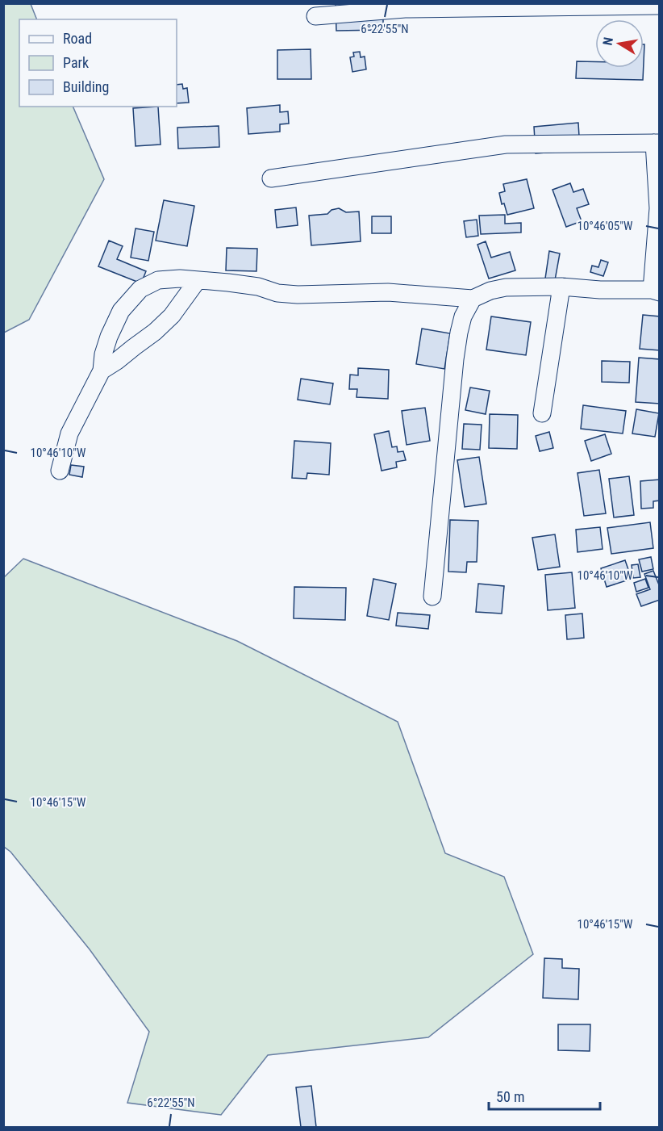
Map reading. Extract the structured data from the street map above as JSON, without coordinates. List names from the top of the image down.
{
  "legend": ["Road", "Park", "Building"],
  "scale_bar": "50 m",
  "north": "left",
  "coordinates": [
    "6°22'55\"N",
    "10°46'05\"W",
    "10°46'10\"W",
    "10°46'15\"W"
  ]
}
